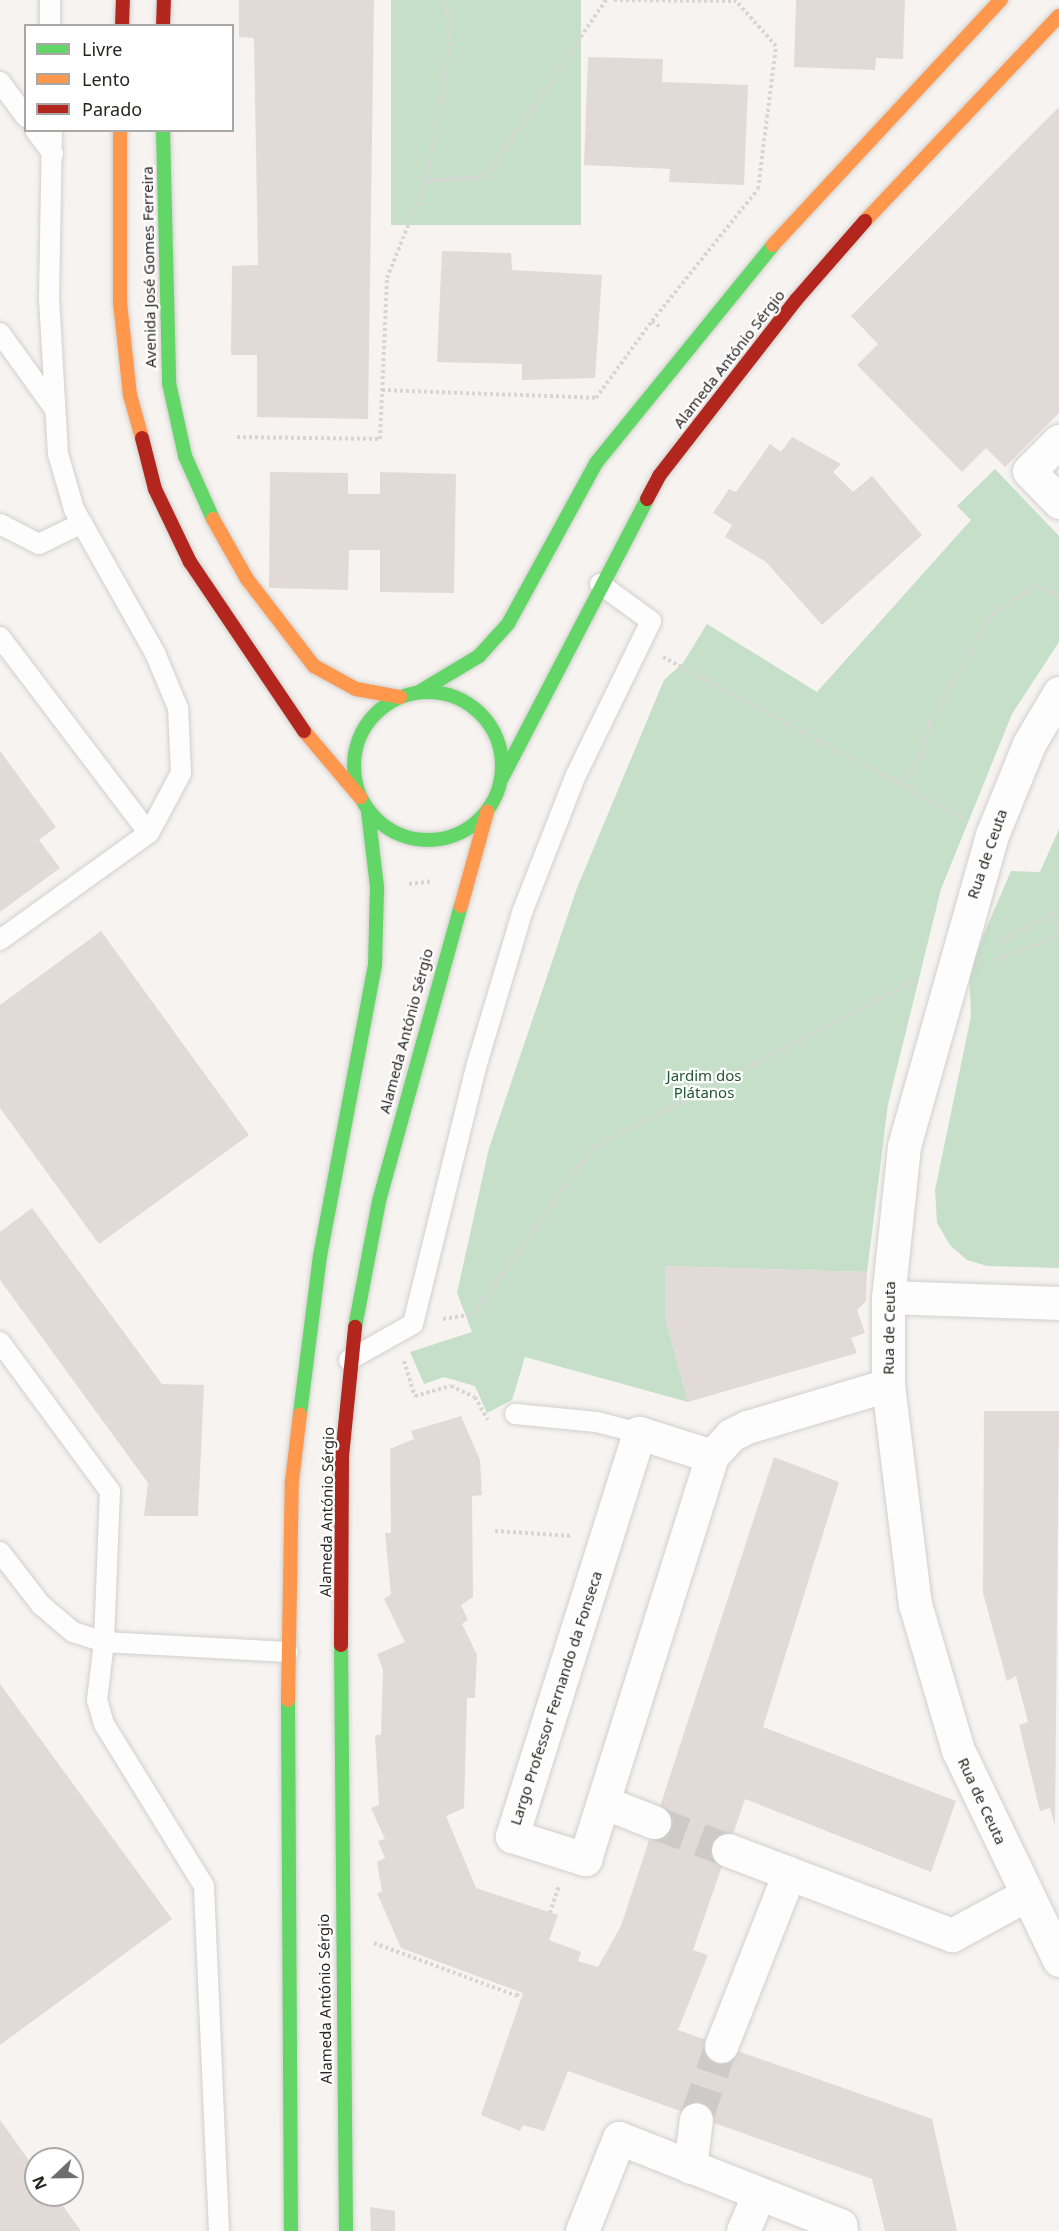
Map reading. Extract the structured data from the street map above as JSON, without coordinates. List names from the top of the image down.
{
  "streets": {
    "street": [
      "Avenida José Gomes Ferreira",
      "Alameda António Sérgio",
      "Rua de Ceuta",
      "Largo Professor Fernando da Fonseca"
    ]
  },
  "crossings": [
    ["Avenida José Gomes Ferreira", "Alameda António Sérgio"],
    ["Rua de Ceuta", "Largo Professor Fernando da Fonseca"]
  ],
  "parks": ["Jardim dos Plátanos"],
  "legend": ["Livre", "Lento", "Parado"],
  "north": "left"
}
